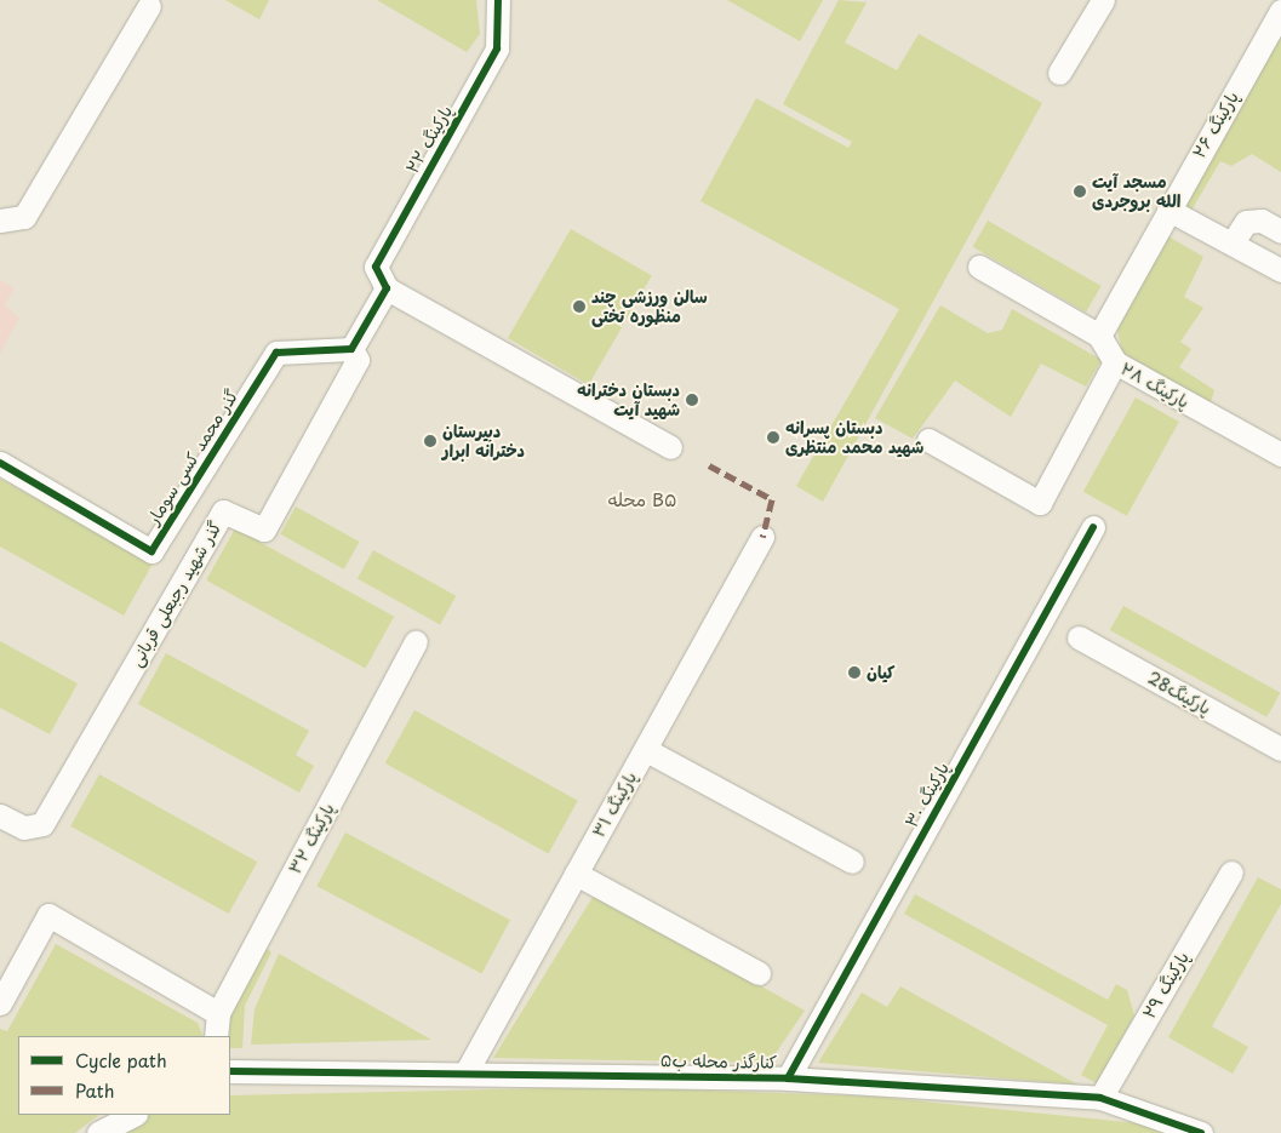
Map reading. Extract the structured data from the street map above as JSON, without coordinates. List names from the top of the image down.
{
  "streets": {
    "street": [
      "پارکینگ ۲۶",
      "پارکینگ ۲۲",
      "پارکینگ ۲۸",
      "گذر محمد کسی سومار",
      "گذر شهید رجبعلی قربانی",
      "پارکینگ28",
      "پارکینگ ۳۰",
      "پارکینگ ۳۱",
      "پارکینگ ۳۲",
      "پارکینگ ۲۹",
      "کنارگذر محله ب۵"
    ]
  },
  "crossings": [
    ["پارکینگ ۲۶", "پارکینگ ۲۸"],
    ["گذر محمد کسی سومار", "گذر شهید رجبعلی قربانی"],
    ["پارکینگ ۳۰", "کنارگذر محله ب۵"],
    ["پارکینگ ۳۱", "کنارگذر محله ب۵"],
    ["پارکینگ ۲۹", "کنارگذر محله ب۵"]
  ],
  "districts": ["محله B۵"],
  "places": [
    "مسجد آیت الله بروجردی",
    "سالن ورزشی چند منظوره تختی",
    "دبستان دخترانه شهید آیت",
    "دبستان پسرانه شهید محمد منتظری",
    "دبیرستان دخترانه ابرار",
    "کیان"
  ],
  "legend": ["Cycle path", "Path"]
}
